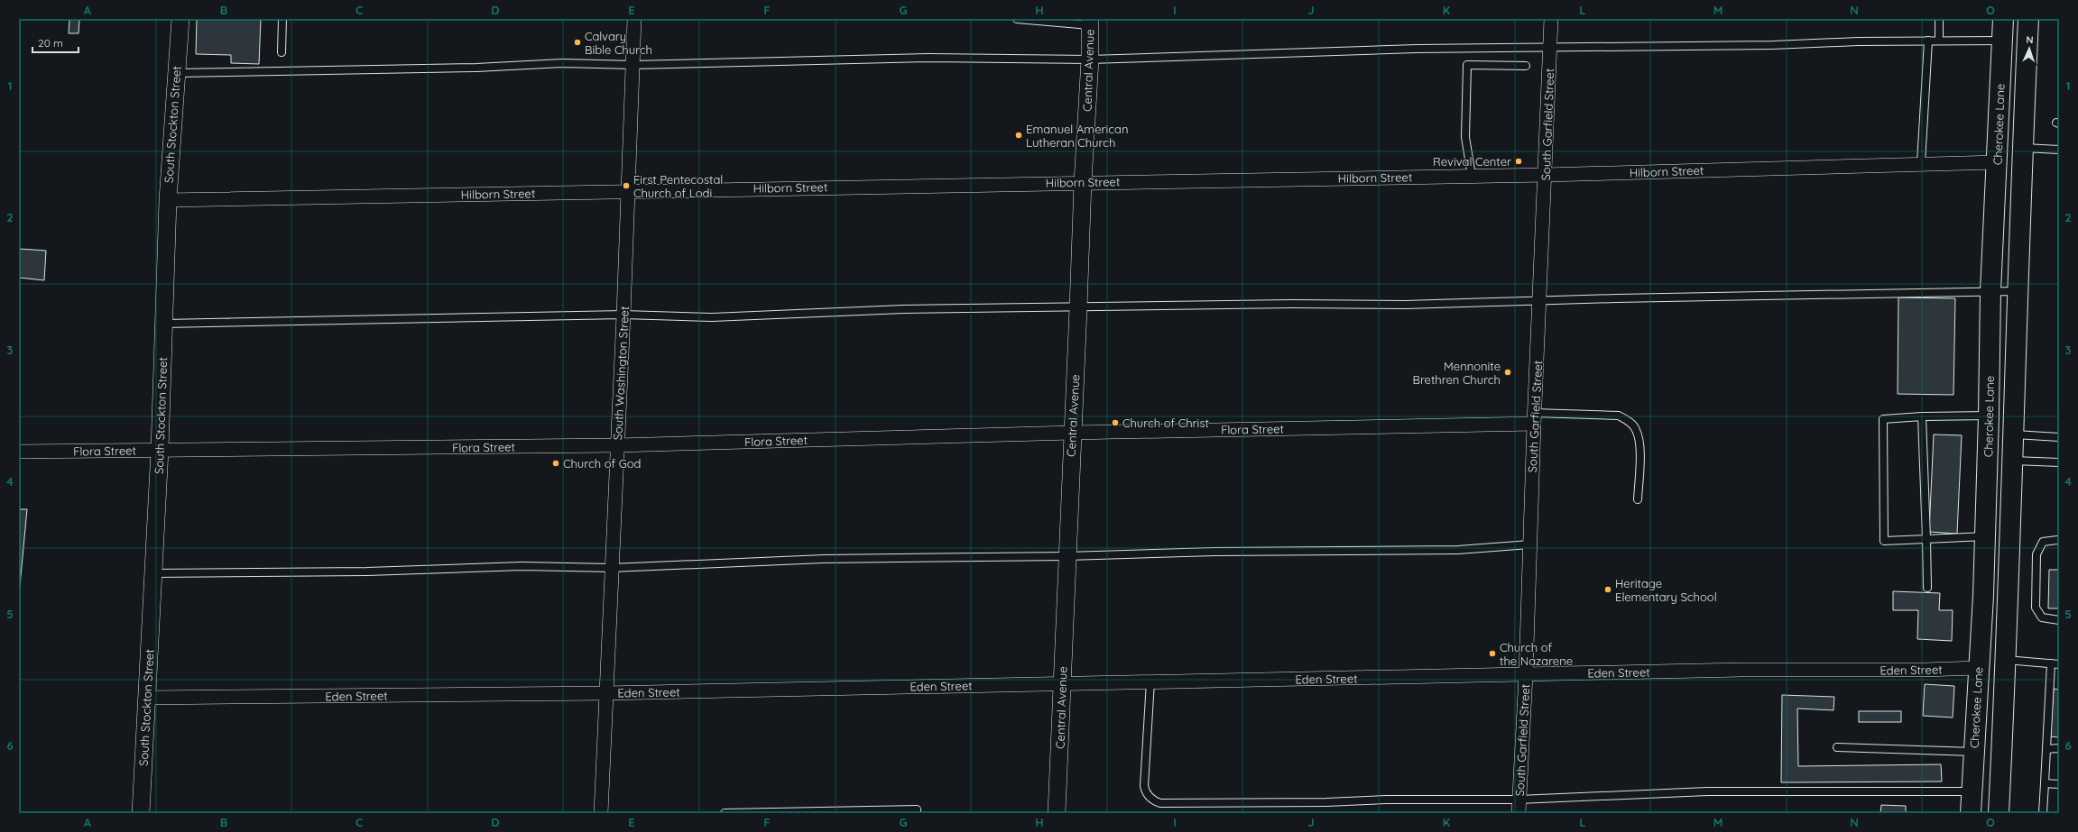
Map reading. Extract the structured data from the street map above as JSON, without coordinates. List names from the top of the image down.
{
  "streets": {
    "main road": ["Cherokee Lane"],
    "street": [
      "Central Avenue",
      "South Stockton Street",
      "South Garfield Street",
      "Hilborn Street",
      "South Washington Street",
      "Flora Street",
      "Eden Street"
    ]
  },
  "crossings": [
    ["Central Avenue", "Hilborn Street"],
    ["Central Avenue", "Flora Street"],
    ["Central Avenue", "Eden Street"],
    ["South Stockton Street", "Hilborn Street"],
    ["South Stockton Street", "Flora Street"],
    ["South Stockton Street", "Eden Street"],
    ["South Garfield Street", "Hilborn Street"],
    ["South Garfield Street", "Flora Street"],
    ["South Garfield Street", "Eden Street"],
    ["Cherokee Lane", "Hilborn Street"],
    ["Cherokee Lane", "Eden Street"],
    ["Hilborn Street", "South Washington Street"],
    ["South Washington Street", "Flora Street"],
    ["South Washington Street", "Eden Street"]
  ],
  "places": [
    "Calvary Bible Church",
    "Emanuel American Lutheran Church",
    "Revival Center",
    "First Pentecostal Church of Lodi",
    "Mennonite Brethren Church",
    "Church of Christ",
    "Church of God",
    "Heritage Elementary School",
    "Church of the Nazarene"
  ],
  "scale_bar": "20 m",
  "north": "top",
  "grid": {
    "columns": [
      "A",
      "B",
      "C",
      "D",
      "E",
      "F",
      "G",
      "H",
      "I",
      "J",
      "K",
      "L",
      "M",
      "N",
      "O"
    ],
    "rows": [
      "1",
      "2",
      "3",
      "4",
      "5",
      "6"
    ]
  }
}
